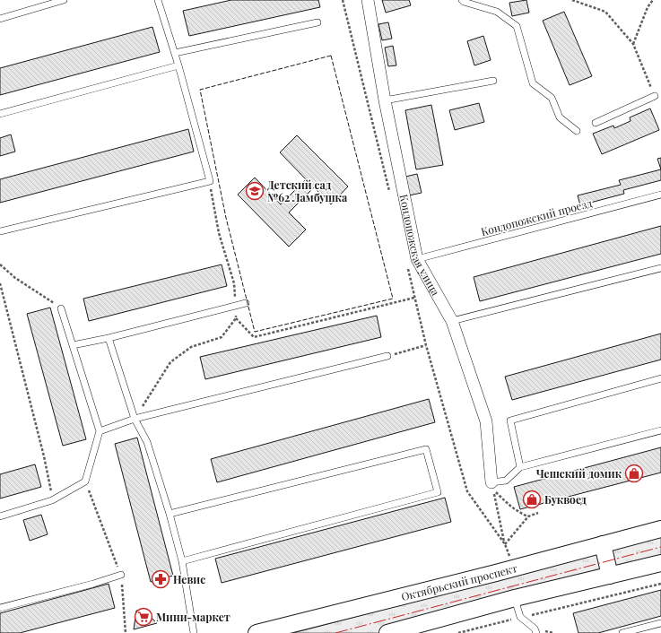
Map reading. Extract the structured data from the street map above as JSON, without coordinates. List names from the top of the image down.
{
  "streets": {
    "main road": ["Октябрьский проспект"],
    "street": ["Кондопожская улица"],
    "lane": ["Кондопожский проезд"]
  },
  "crossings": [
    ["Кондопожский проезд", "Кондопожская улица"]
  ],
  "places": {
    "school or university": ["Детский сад №62 Ламбушка"],
    "shop": ["Чешский домик", "Буквоед"],
    "pharmacy": ["Невис"],
    "supermarket": ["Мини-маркет"]
  }
}
